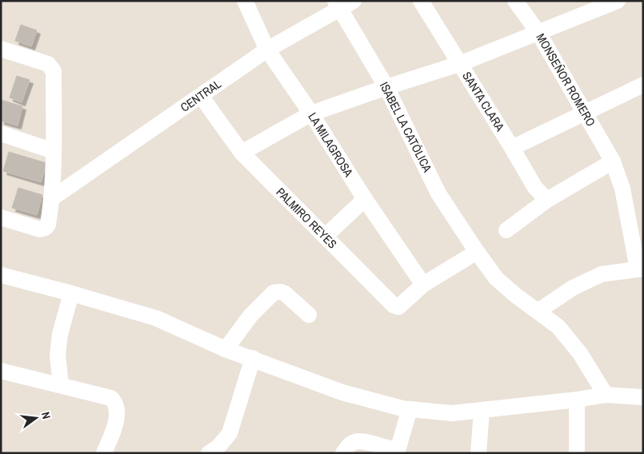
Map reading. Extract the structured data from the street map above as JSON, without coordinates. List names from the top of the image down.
{
  "streets": {
    "street": [
      "MONSEÑOR ROMERO",
      "CENTRAL",
      "SANTA CLARA",
      "ISABEL LA CATÓLICA",
      "LA MILAGROSA",
      "PALMIRO REYES"
    ]
  },
  "crossings": [
    ["CENTRAL", "ISABEL LA CATÓLICA"],
    ["CENTRAL", "LA MILAGROSA"],
    ["CENTRAL", "PALMIRO REYES"],
    ["LA MILAGROSA", "PALMIRO REYES"]
  ],
  "north": "right"
}
